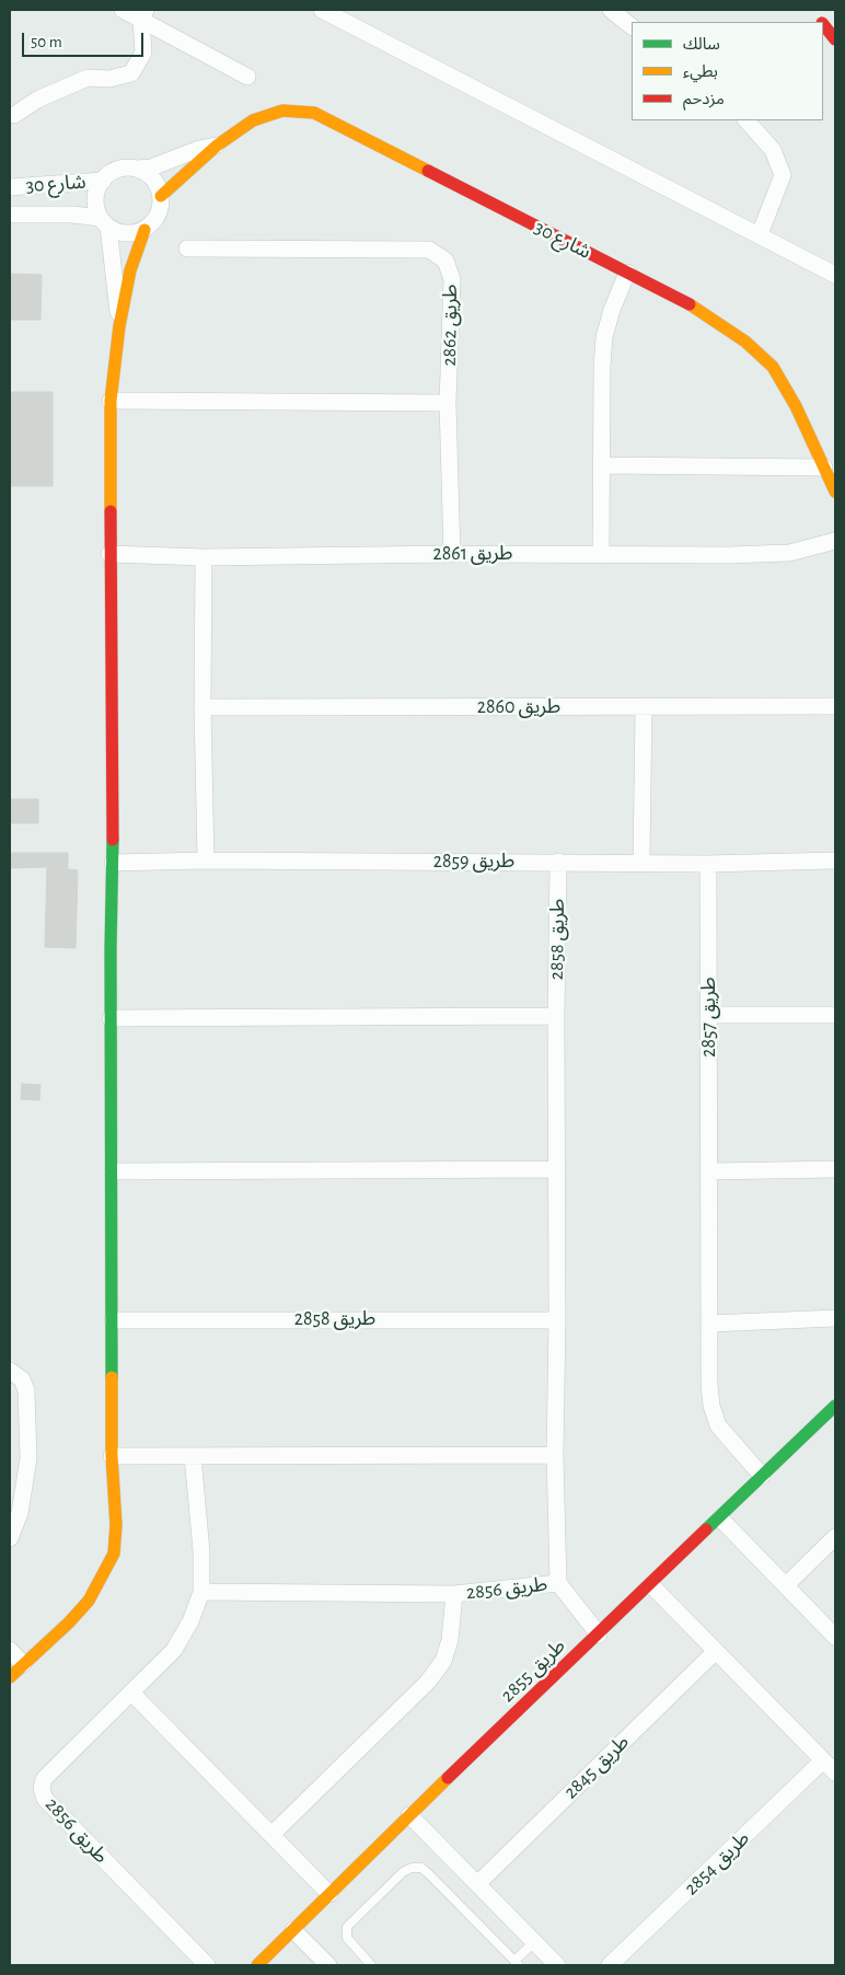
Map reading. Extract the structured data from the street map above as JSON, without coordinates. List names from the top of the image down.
{
  "streets": {
    "main road": ["شارع 30", "طريق 2855"],
    "street": [
      "طريق 2862",
      "طريق 2861",
      "طريق 2860",
      "طريق 2859",
      "طريق 2858",
      "طريق 2857",
      "طريق 2856",
      "طريق 2845",
      "طريق 2854"
    ]
  },
  "crossings": [
    ["طريق 2862", "طريق 2861"],
    ["طريق 2859", "طريق 2858"],
    ["طريق 2859", "طريق 2857"],
    ["طريق 2858", "طريق 2856"],
    ["طريق 2857", "طريق 2855"]
  ],
  "legend": ["سالك", "بطيء", "مزدحم"],
  "scale_bar": "50 m"
}
